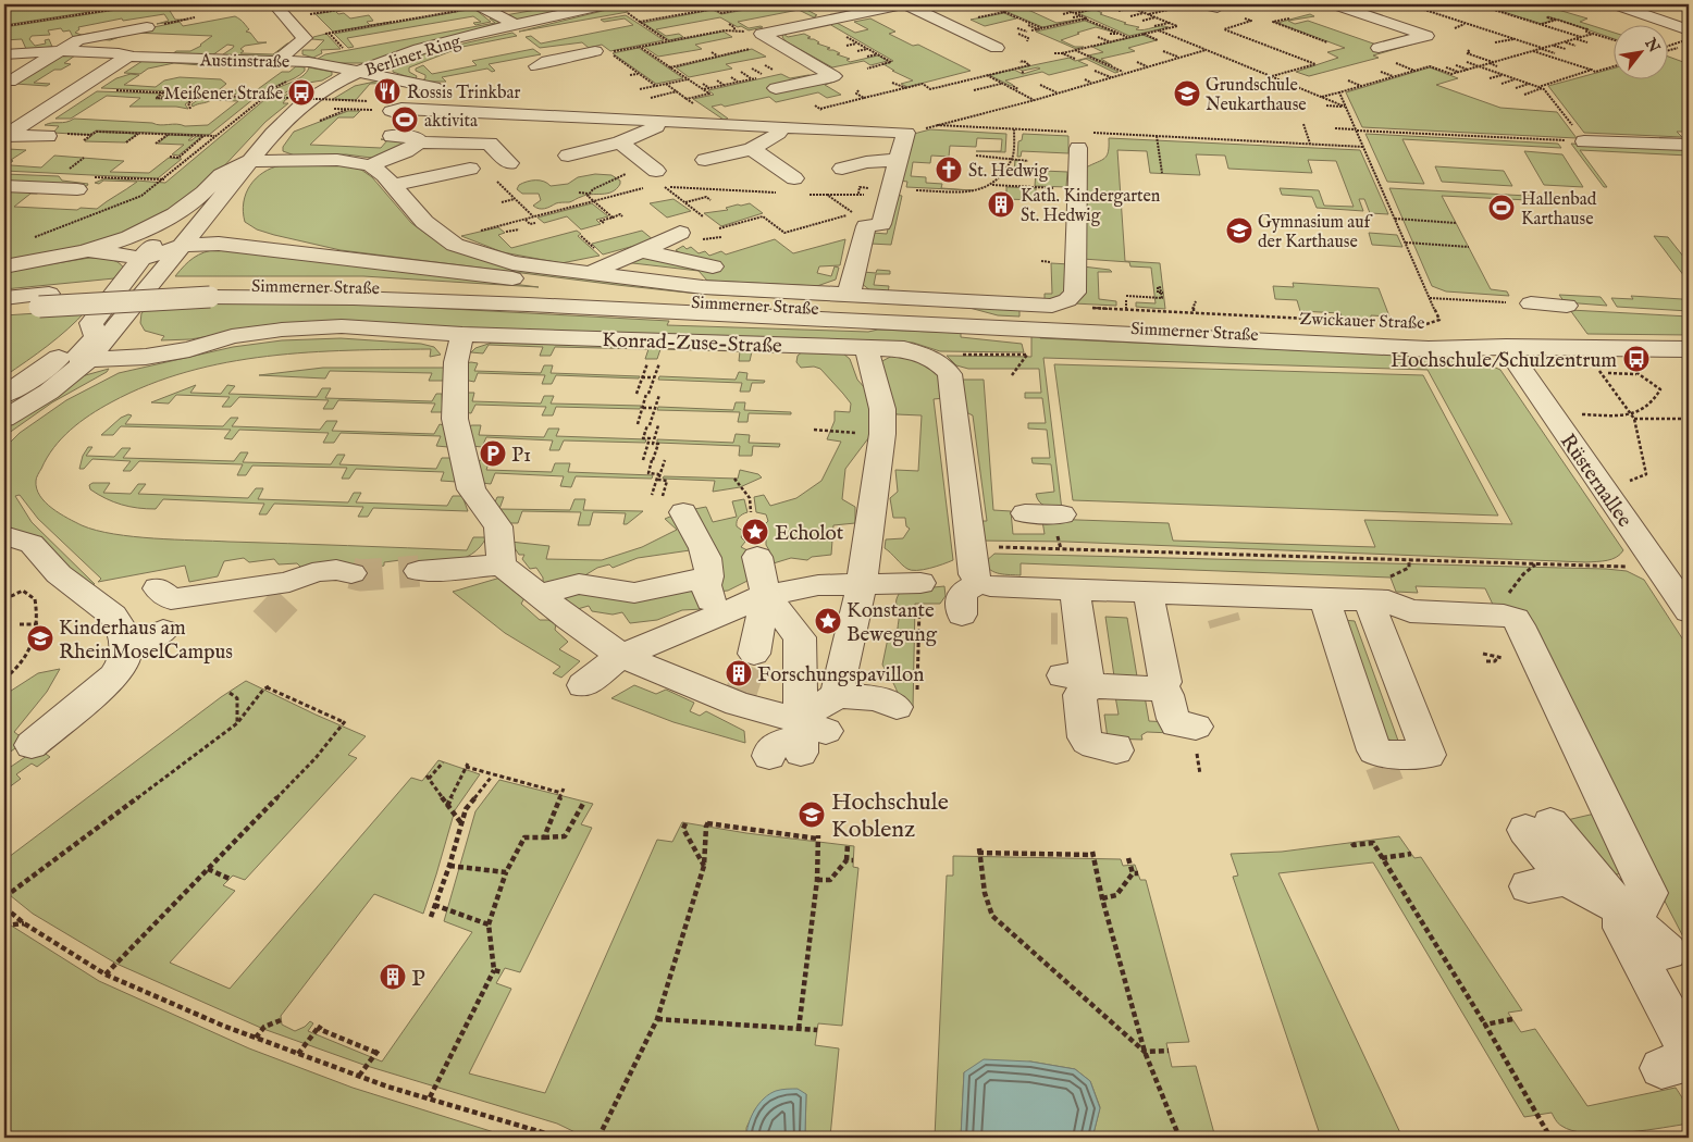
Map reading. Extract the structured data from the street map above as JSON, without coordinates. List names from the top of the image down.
{
  "streets": {
    "street": [
      "Berliner Ring",
      "Austinstraße",
      "Simmerner Straße",
      "Konrad-Zuse-Straße",
      "Rüsternallee"
    ],
    "path": ["Zwickauer Straße"]
  },
  "crossings": [
    ["Berliner Ring", "Austinstraße"],
    ["Berliner Ring", "Simmerner Straße"],
    ["Berliner Ring", "Konrad-Zuse-Straße"],
    ["Simmerner Straße", "Rüsternallee"]
  ],
  "places": {
    "restaurant": ["Rossis Trinkbar"],
    "bus stop": ["Meißener Straße", "Hochschule/Schulzentrum"],
    "school or university": [
      "Grundschule Neukarthause",
      "Gymnasium auf der Karthause",
      "Kinderhaus am RheinMoselCampus",
      "Hochschule Koblenz"
    ],
    "sports": ["aktivita", "Hallenbad Karthause"],
    "church": ["St. Hedwig"],
    "building": ["Kath. Kindergarten St. Hedwig", "Forschungspavillon", "P"],
    "parking": ["P1"],
    "place": ["Echolot", "Konstante Bewegung"]
  },
  "north": "top right"
}
